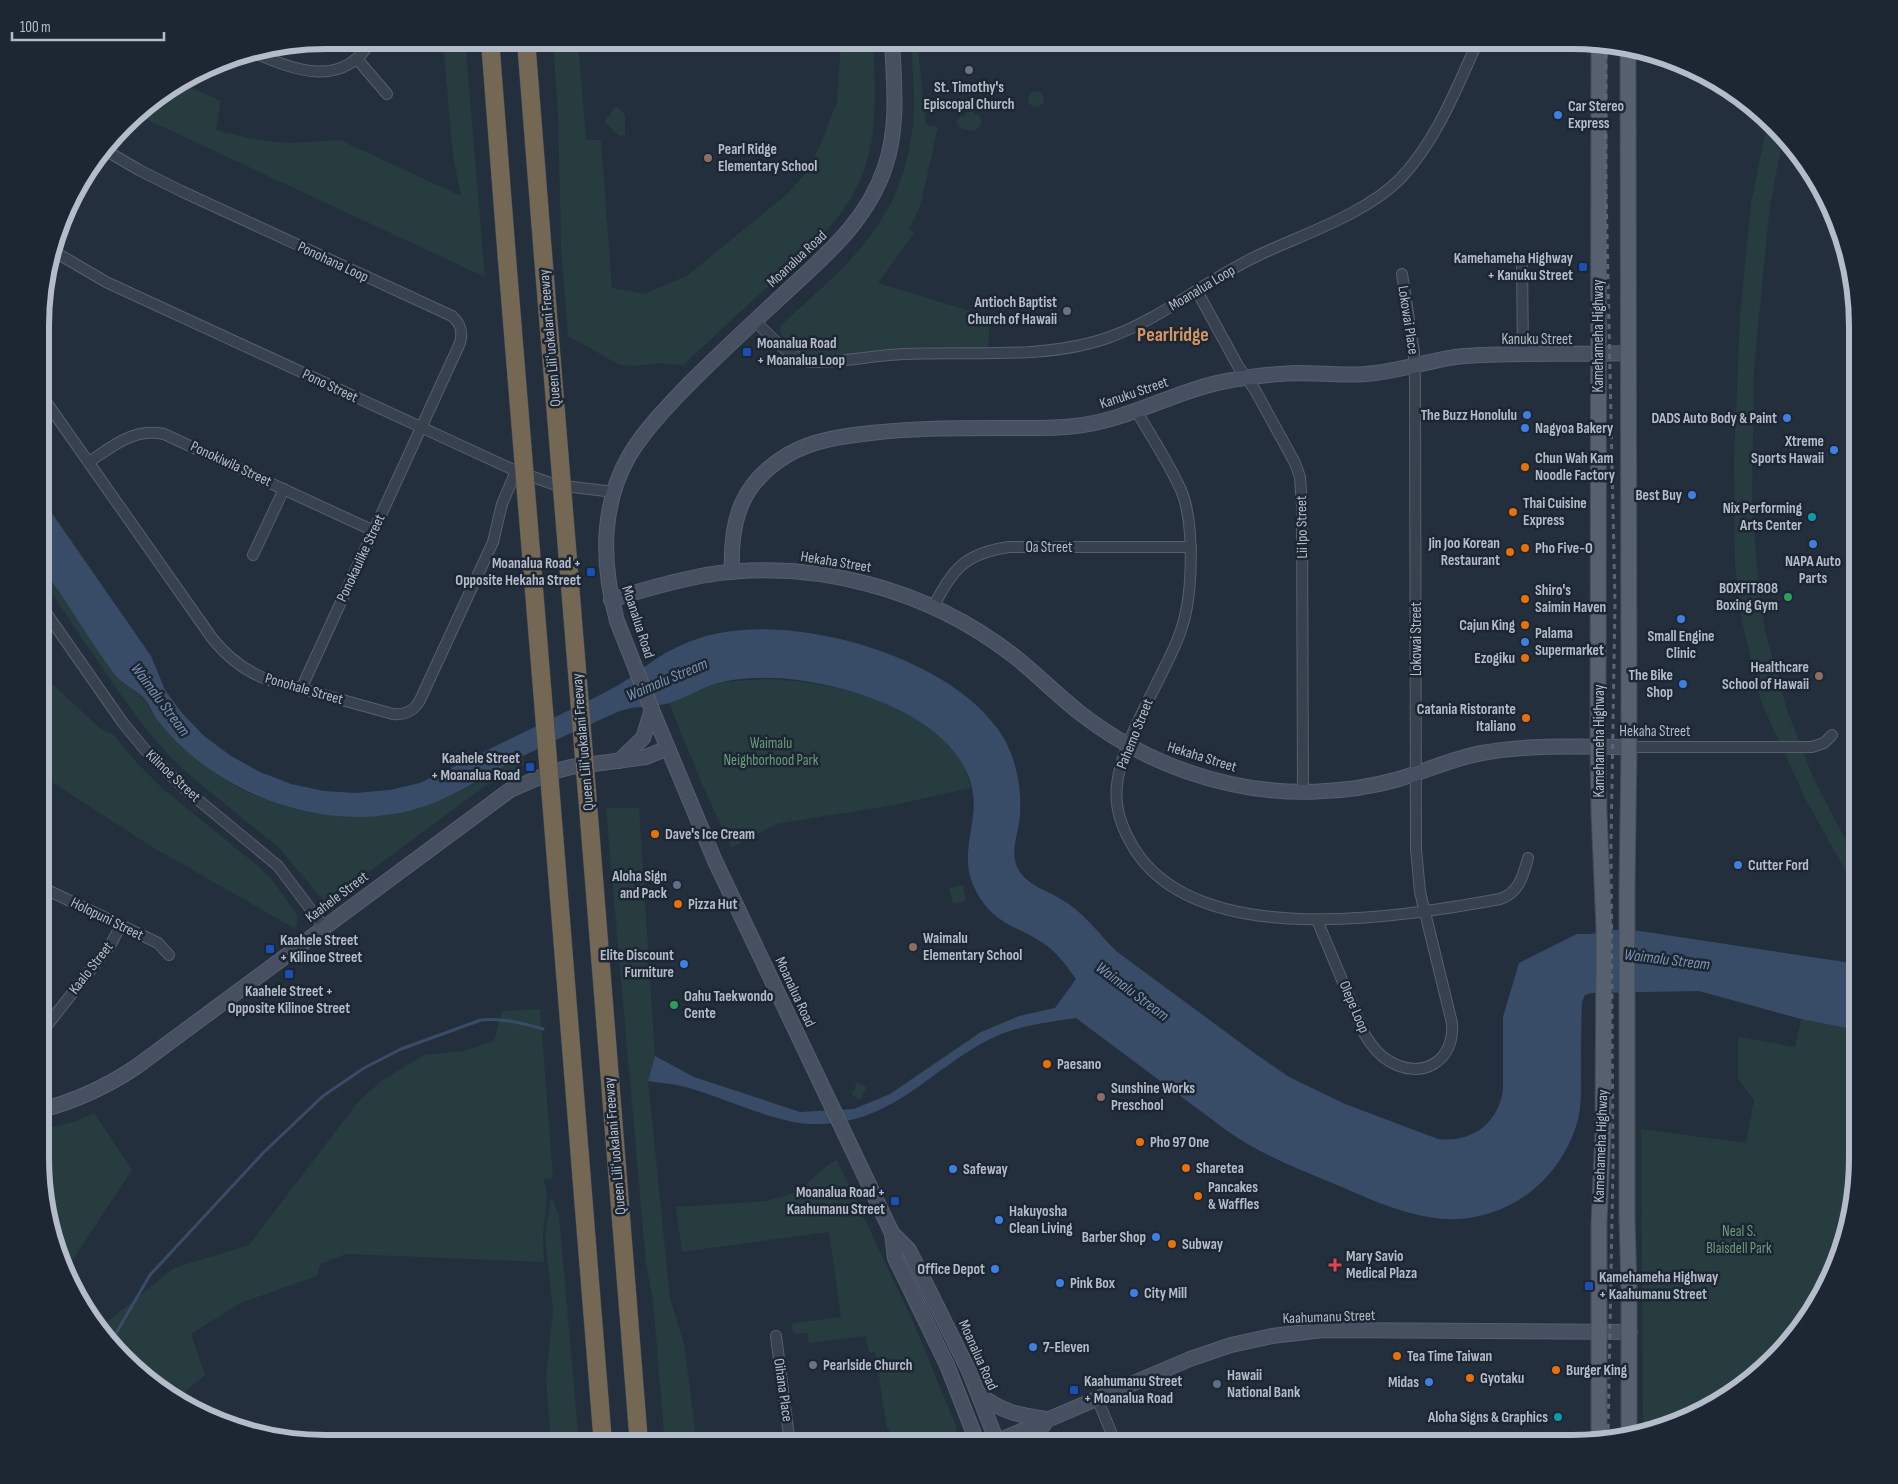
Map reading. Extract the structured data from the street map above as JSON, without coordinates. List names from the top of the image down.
{
  "streets": {
    "highway": ["Queen Liliʻuokalani Freeway"],
    "main road": ["Kamehameha Highway"],
    "street": [
      "Moanalua Road",
      "Ponohana Loop",
      "Moanalua Loop",
      "Lokowai Place",
      "Kanuku Street",
      "Pono Street",
      "Ponokiwila Street",
      "Lii Ipo Street",
      "Oa Street",
      "Ponokaulike Street",
      "Hekaha Street",
      "Lokowai Street",
      "Ponohale Street",
      "Pahemo Street",
      "Kilinoe Street",
      "Kaahele Street",
      "Holopuni Street",
      "Kaalo Street",
      "Olepe Loop",
      "Kaahumanu Street",
      "Oihana Place"
    ]
  },
  "crossings": [
    ["Moanalua Road", "Moanalua Loop"],
    ["Moanalua Road", "Pono Street"],
    ["Moanalua Road", "Hekaha Street"],
    ["Moanalua Road", "Kaahele Street"],
    ["Ponohana Loop", "Pono Street"],
    ["Ponohana Loop", "Ponokaulike Street"],
    ["Moanalua Loop", "Lii Ipo Street"],
    ["Lokowai Place", "Kanuku Street"],
    ["Lokowai Place", "Lokowai Street"],
    ["Kamehameha Highway", "Kanuku Street"],
    ["Kamehameha Highway", "Hekaha Street"],
    ["Kamehameha Highway", "Kaahumanu Street"],
    ["Kanuku Street", "Lii Ipo Street"],
    ["Kanuku Street", "Hekaha Street"],
    ["Kanuku Street", "Lokowai Street"],
    ["Kanuku Street", "Pahemo Street"],
    ["Pono Street", "Ponokaulike Street"],
    ["Pono Street", "Ponohale Street"],
    ["Ponokiwila Street", "Ponokaulike Street"],
    ["Ponokiwila Street", "Ponohale Street"],
    ["Lii Ipo Street", "Hekaha Street"],
    ["Oa Street", "Hekaha Street"],
    ["Oa Street", "Pahemo Street"],
    ["Ponokaulike Street", "Ponohale Street"],
    ["Hekaha Street", "Lokowai Street"],
    ["Hekaha Street", "Pahemo Street"],
    ["Lokowai Street", "Pahemo Street"],
    ["Lokowai Street", "Olepe Loop"],
    ["Pahemo Street", "Olepe Loop"],
    ["Kilinoe Street", "Kaahele Street"],
    ["Holopuni Street", "Kaalo Street"]
  ],
  "districts": ["Pearlridge"],
  "water": ["Waimalu Stream"],
  "parks": ["Waimalu Neighborhood Park", "Neal S. Blaisdell Park"],
  "places": {
    "other": [
      "St. Timothy's Episcopal Church",
      "Car Stereo Express",
      "Pearl Ridge Elementary School",
      "Antioch Baptist Church of Hawaii",
      "The Buzz Honolulu",
      "DADS Auto Body & Paint",
      "Nagyoa Bakery",
      "Xtreme Sports Hawaii",
      "Chun Wah Kam Noodle Factory",
      "Best Buy",
      "Thai Cuisine Express",
      "Nix Performing Arts Center",
      "NAPA Auto Parts",
      "Pho Five-O",
      "Jin Joo Korean Restaurant",
      "BOXFIT808 Boxing Gym",
      "Shiro's Saimin Haven",
      "Small Engine Clinic",
      "Cajun King",
      "Palama Supermarket",
      "Ezogiku",
      "Healthcare School of Hawaii",
      "The Bike Shop",
      "Catania Ristorante Italiano",
      "Dave's Ice Cream",
      "Cutter Ford",
      "Aloha Sign and Pack",
      "Pizza Hut",
      "Waimalu Elementary School",
      "Elite Discount Furniture",
      "Oahu Taekwondo Cente",
      "Paesano",
      "Sunshine Works Preschool",
      "Pho 97 One",
      "Sharetea",
      "Safeway",
      "Pancakes & Waffles",
      "Hakuyosha Clean Living",
      "Barber Shop",
      "Subway",
      "Office Depot",
      "Pink Box",
      "City Mill",
      "7-Eleven",
      "Tea Time Taiwan",
      "Pearlside Church",
      "Burger King",
      "Gyotaku",
      "Midas",
      "Hawaii National Bank",
      "Aloha Signs & Graphics"
    ],
    "transit": [
      "Kamehameha Highway + Kanuku Street",
      "Moanalua Road + Moanalua Loop",
      "Moanalua Road + Opposite Hekaha Street",
      "Kaahele Street + Moanalua Road",
      "Kaahele Street + Kilinoe Street",
      "Kaahele Street + Opposite Kilinoe Street",
      "Moanalua Road + Kaahumanu Street",
      "Kamehameha Highway + Kaahumanu Street",
      "Kaahumanu Street + Moanalua Road"
    ],
    "health": ["Mary Savio Medical Plaza"]
  },
  "scale_bar": "100 m"
}
